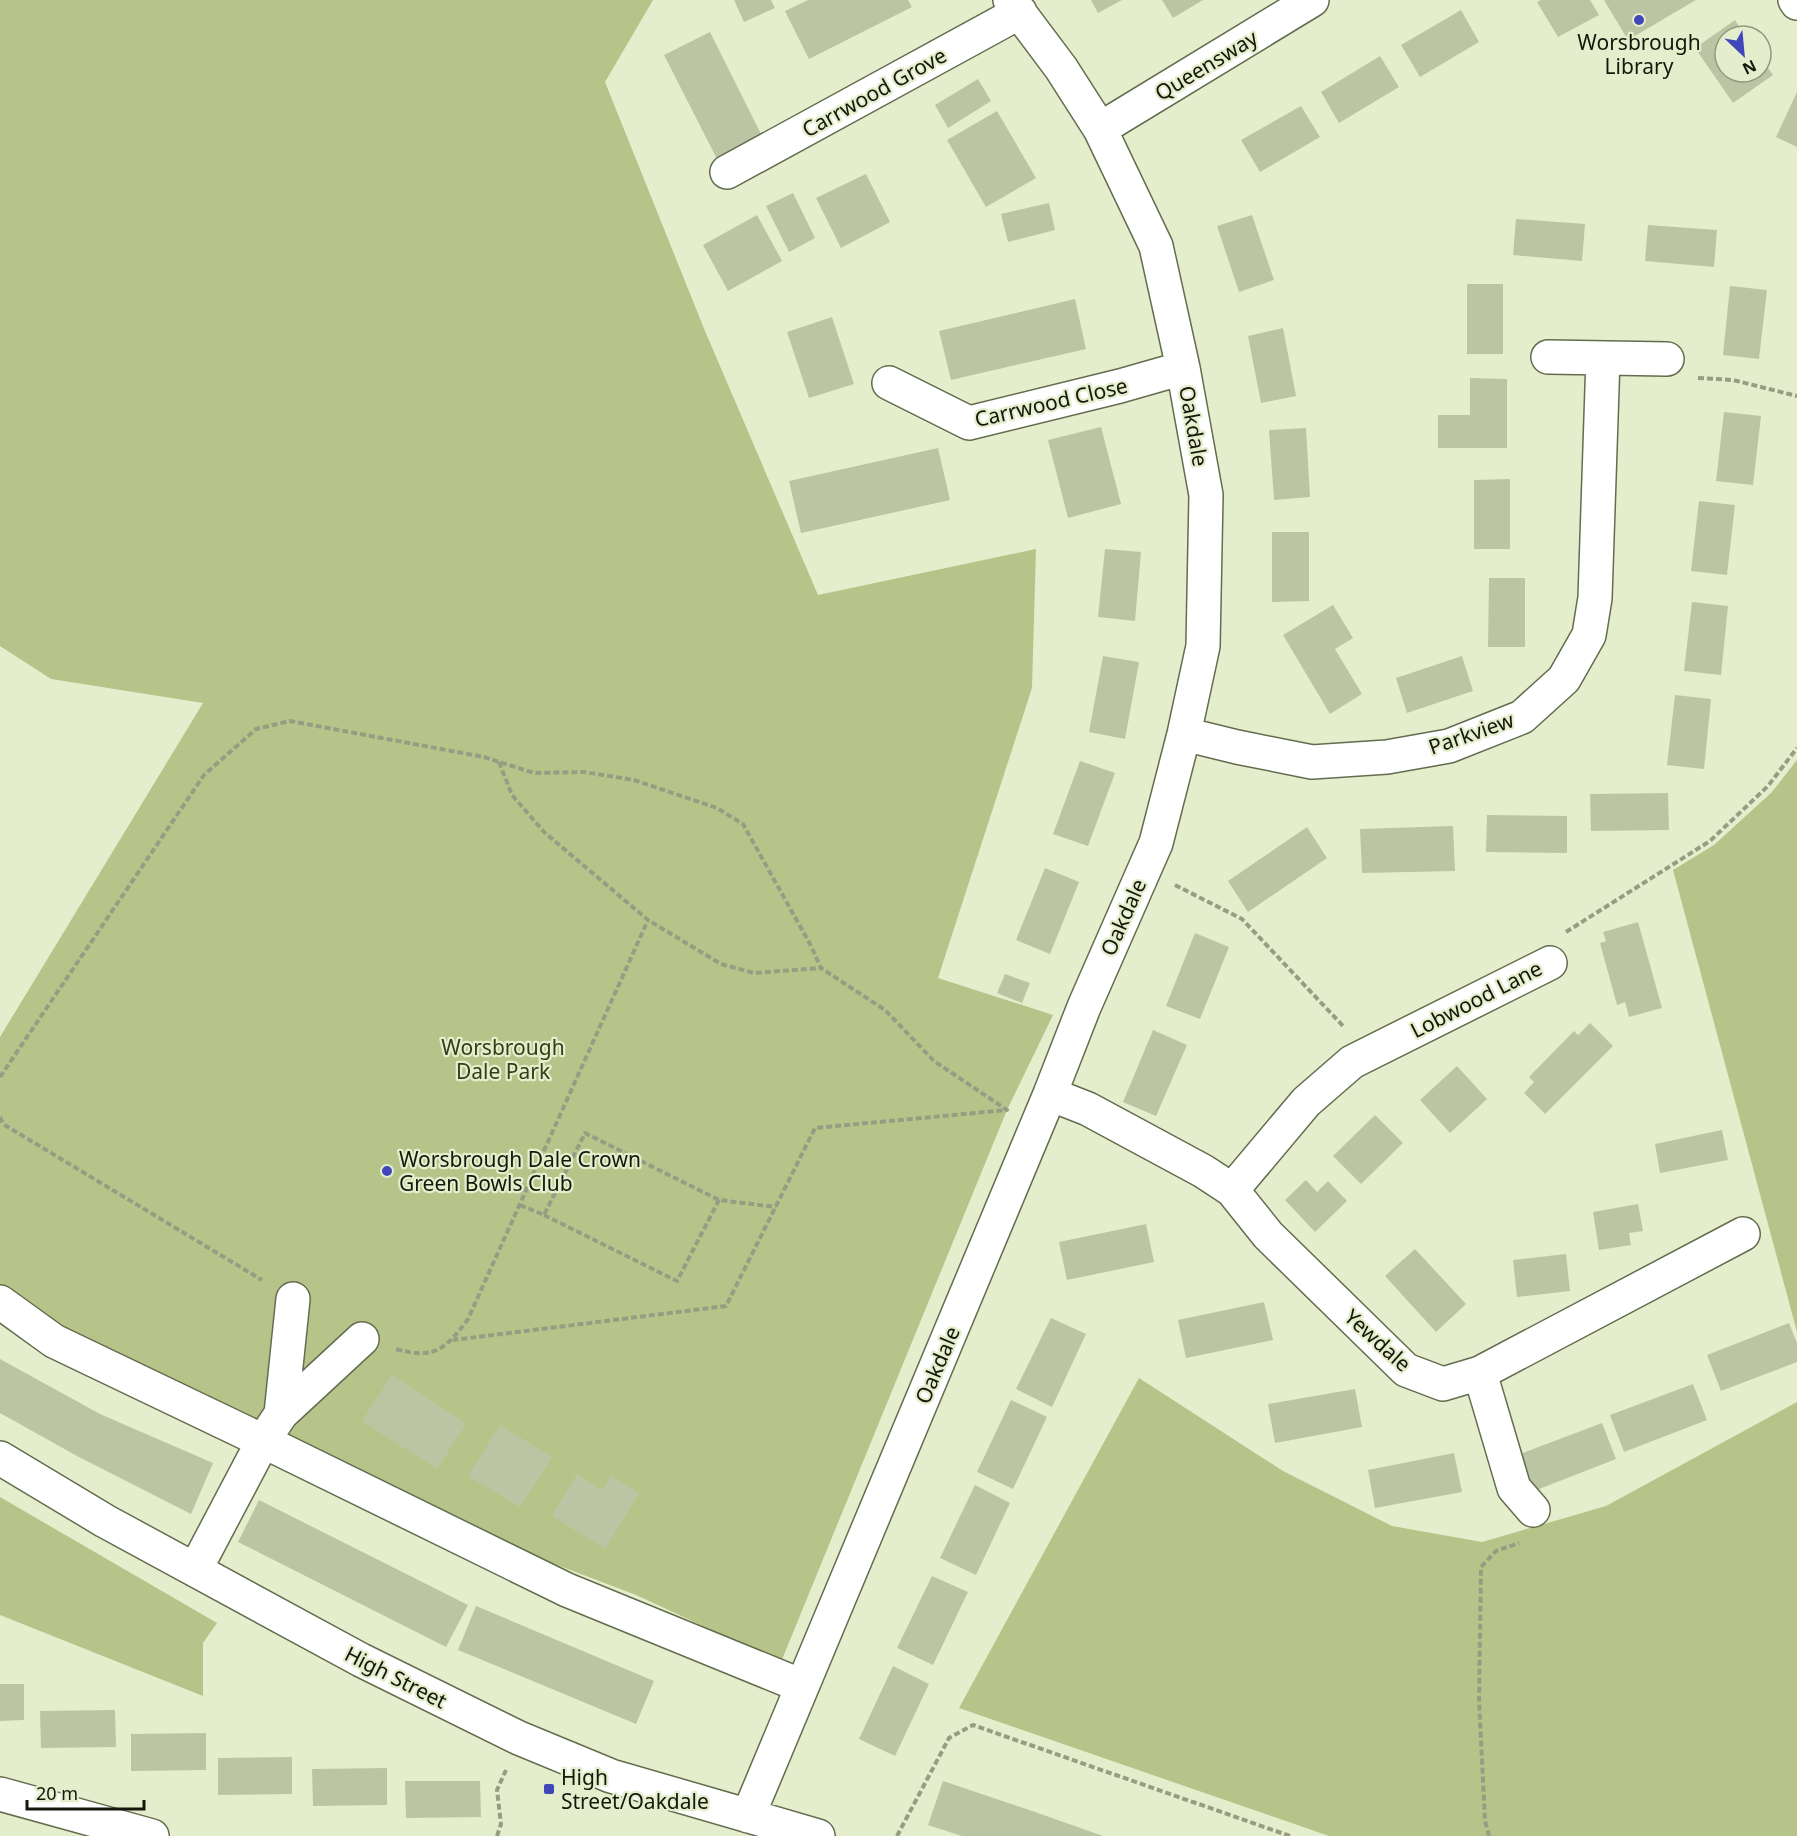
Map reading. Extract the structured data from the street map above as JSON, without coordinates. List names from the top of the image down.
{
  "streets": {
    "street": [
      "Queensway",
      "Carrwood Grove",
      "Carrwood Close",
      "Oakdale",
      "Parkview",
      "Lobwood Lane",
      "Yewdale",
      "High Street"
    ]
  },
  "crossings": [
    ["Queensway", "Oakdale"],
    ["Carrwood Grove", "Oakdale"],
    ["Carrwood Close", "Oakdale"],
    ["Oakdale", "Parkview"],
    ["Oakdale", "Yewdale"],
    ["Oakdale", "High Street"],
    ["Lobwood Lane", "Yewdale"]
  ],
  "parks": ["Worsbrough Dale Park"],
  "places": {
    "other": ["Worsbrough Library", "Worsbrough Dale Crown Green Bowls Club"],
    "transit": ["High Street/Oakdale"]
  },
  "scale_bar": "20 m",
  "north": "bottom right"
}
